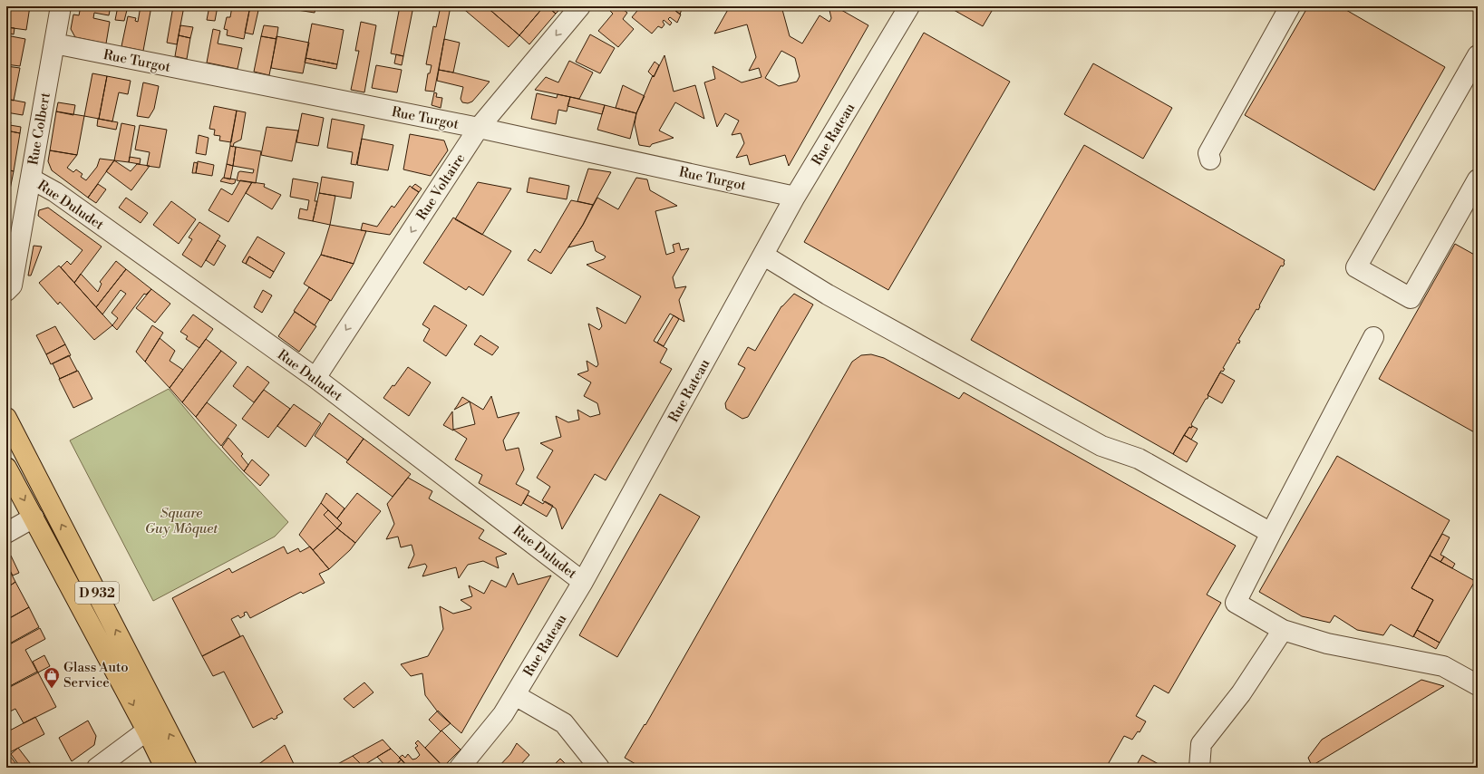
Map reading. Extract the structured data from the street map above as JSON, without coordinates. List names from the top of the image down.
{
  "streets": {
    "main road": ["D 932"],
    "street": [
      "Rue Turgot",
      "Rue Colbert",
      "Rue Rateau",
      "Rue Voltaire",
      "Rue Duludet"
    ]
  },
  "crossings": [
    ["Rue Turgot", "Rue Colbert"],
    ["Rue Turgot", "Rue Rateau"],
    ["Rue Turgot", "Rue Voltaire"],
    ["Rue Colbert", "Rue Duludet"],
    ["Rue Rateau", "Rue Duludet"],
    ["Rue Voltaire", "Rue Duludet"]
  ],
  "one_way": ["Rue Voltaire"],
  "parks": ["Square Guy Môquet"],
  "places": {
    "shop": ["Glass Auto Service"]
  }
}
